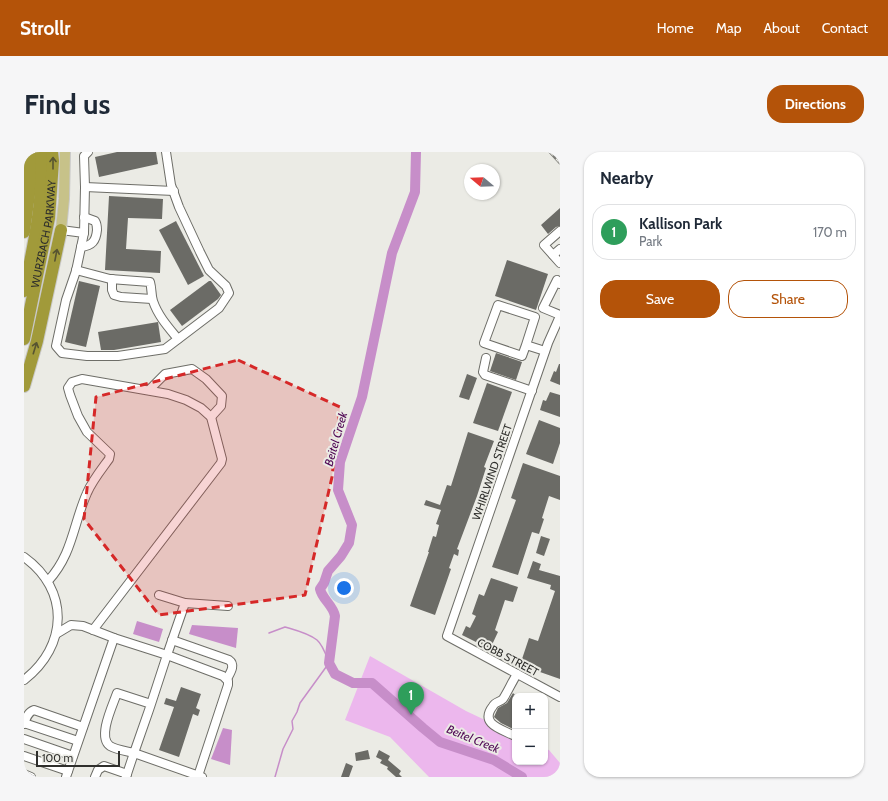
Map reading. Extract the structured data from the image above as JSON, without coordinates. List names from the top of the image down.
{
  "streets": {
    "highway": ["WURZBACH PARKWAY"],
    "street": ["WHIRLWIND STREET", "COBB STREET"]
  },
  "crossings": [
    ["WHIRLWIND STREET", "COBB STREET"]
  ],
  "water": ["Beitel Creek"],
  "scale_bar": "100 m",
  "north": "left",
  "page": {
    "header": "Strollr",
    "nav": [
      "Home",
      "Map",
      "About",
      "Contact"
    ],
    "buttons": [
      "Directions",
      ["Save", "Share"]
    ],
    "title": "Find us",
    "heading": "Nearby",
    "list": [
      {
        "mark": "1",
        "name": "Kallison Park",
        "note": "Park",
        "value": "170 m"
      }
    ],
    "pins": "1",
    "map_buttons": ["+", "−"],
    "scale": "100 m"
  }
}
